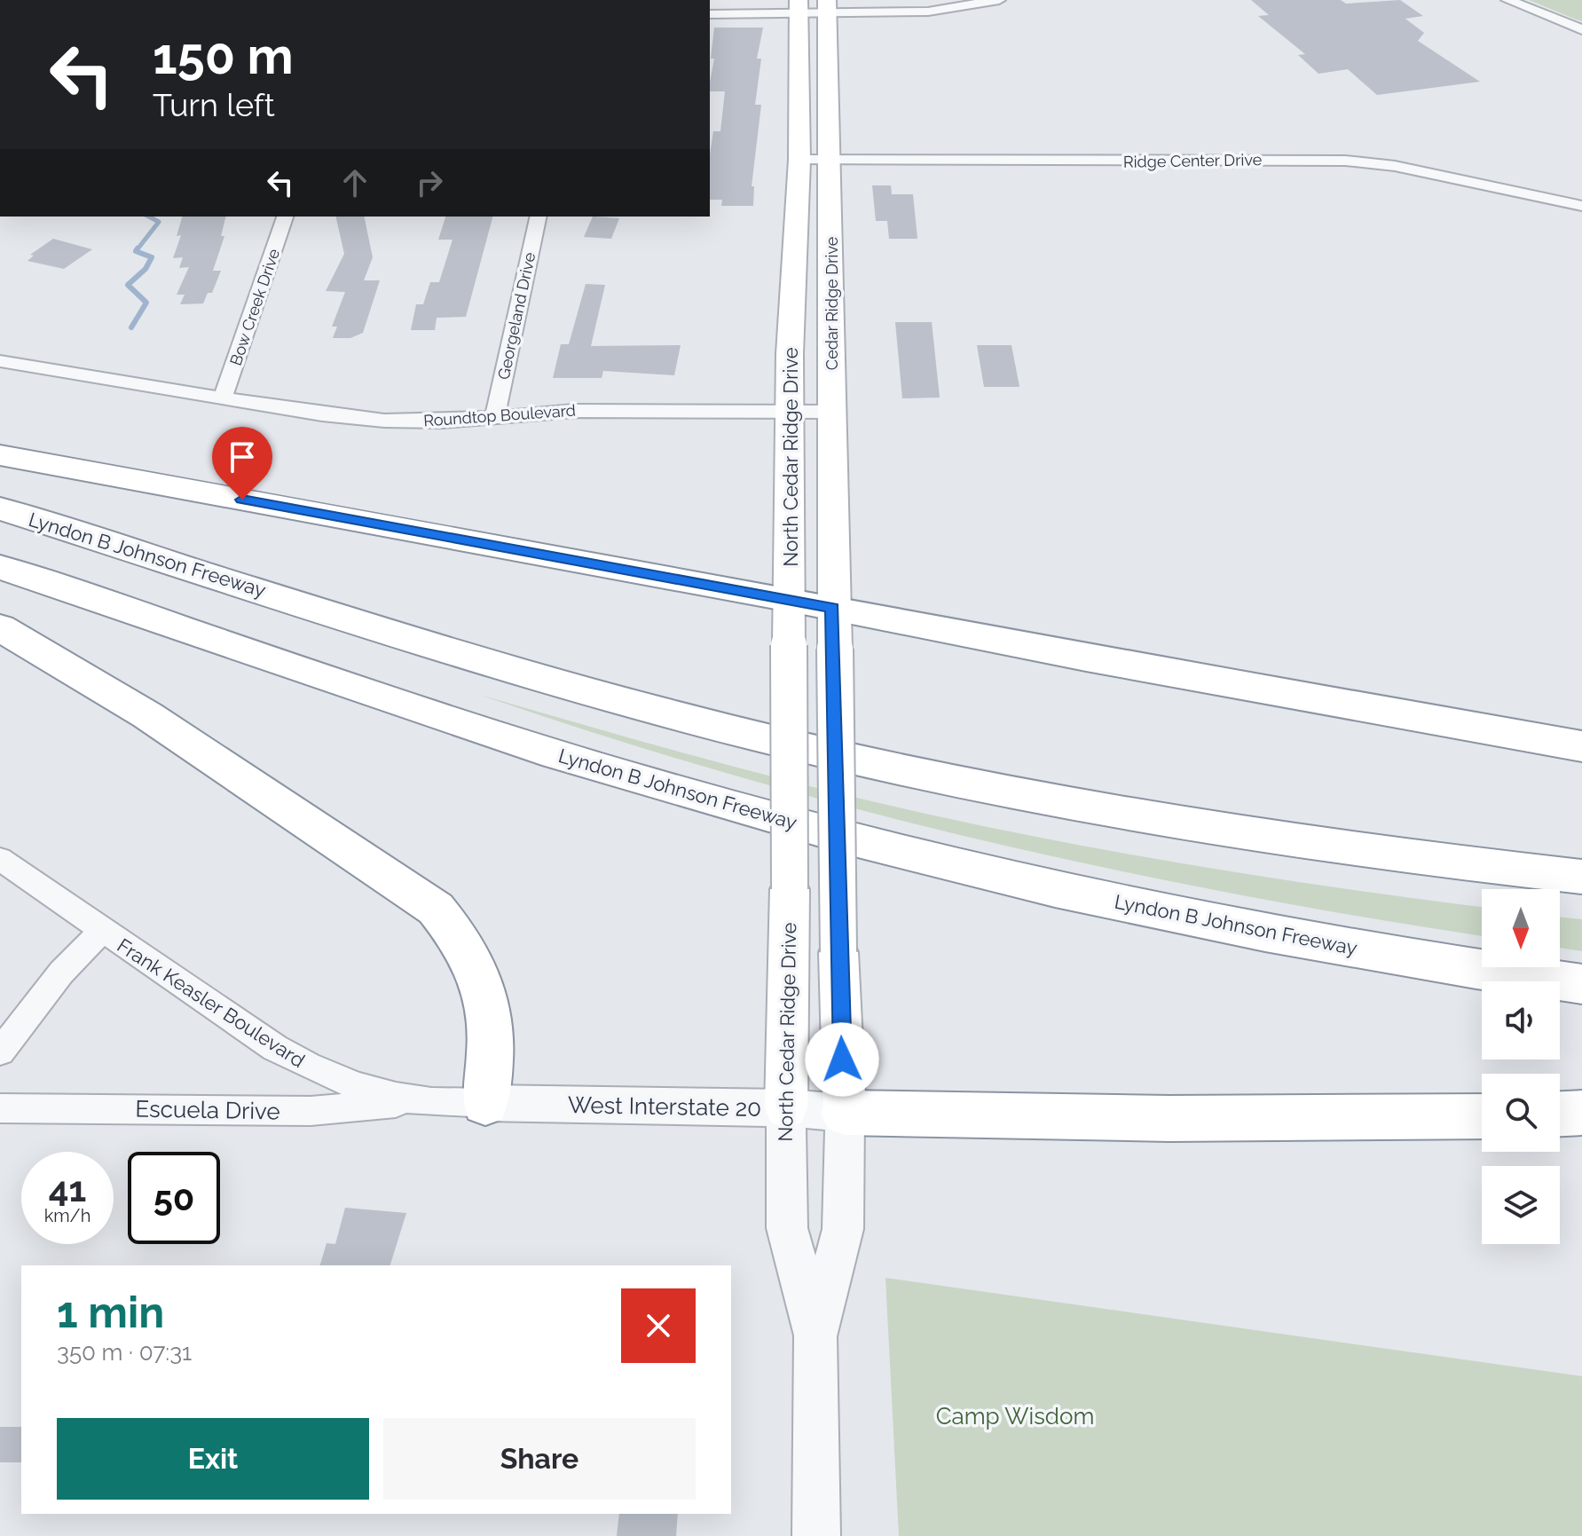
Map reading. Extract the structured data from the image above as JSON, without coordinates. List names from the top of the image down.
{
  "streets": {
    "highway": ["Lyndon B Johnson Freeway"],
    "main road": ["Cedar Ridge Drive", "North Cedar Ridge Drive"],
    "street": [
      "Ridge Center Drive",
      "Bow Creek Drive",
      "Georgeland Drive",
      "Roundtop Boulevard",
      "Frank Keasler Boulevard",
      "West Interstate 20",
      "Escuela Drive"
    ]
  },
  "crossings": [
    ["Ridge Center Drive", "Cedar Ridge Drive"],
    ["Ridge Center Drive", "North Cedar Ridge Drive"],
    ["Cedar Ridge Drive", "Roundtop Boulevard"],
    ["Cedar Ridge Drive", "North Cedar Ridge Drive"],
    ["Bow Creek Drive", "Roundtop Boulevard"],
    ["Georgeland Drive", "Roundtop Boulevard"],
    ["Roundtop Boulevard", "North Cedar Ridge Drive"],
    ["North Cedar Ridge Drive", "West Interstate 20"],
    ["Frank Keasler Boulevard", "West Interstate 20"],
    ["Frank Keasler Boulevard", "Escuela Drive"]
  ],
  "parks": ["Camp Wisdom"],
  "north": "bottom",
  "page": {
    "turn": ["150 m", "Turn left"],
    "speed": "41 km/h",
    "limit": "50",
    "heading": ["1 min", "350 m · 07:31"],
    "buttons": ["Exit", "Share"]
  }
}
